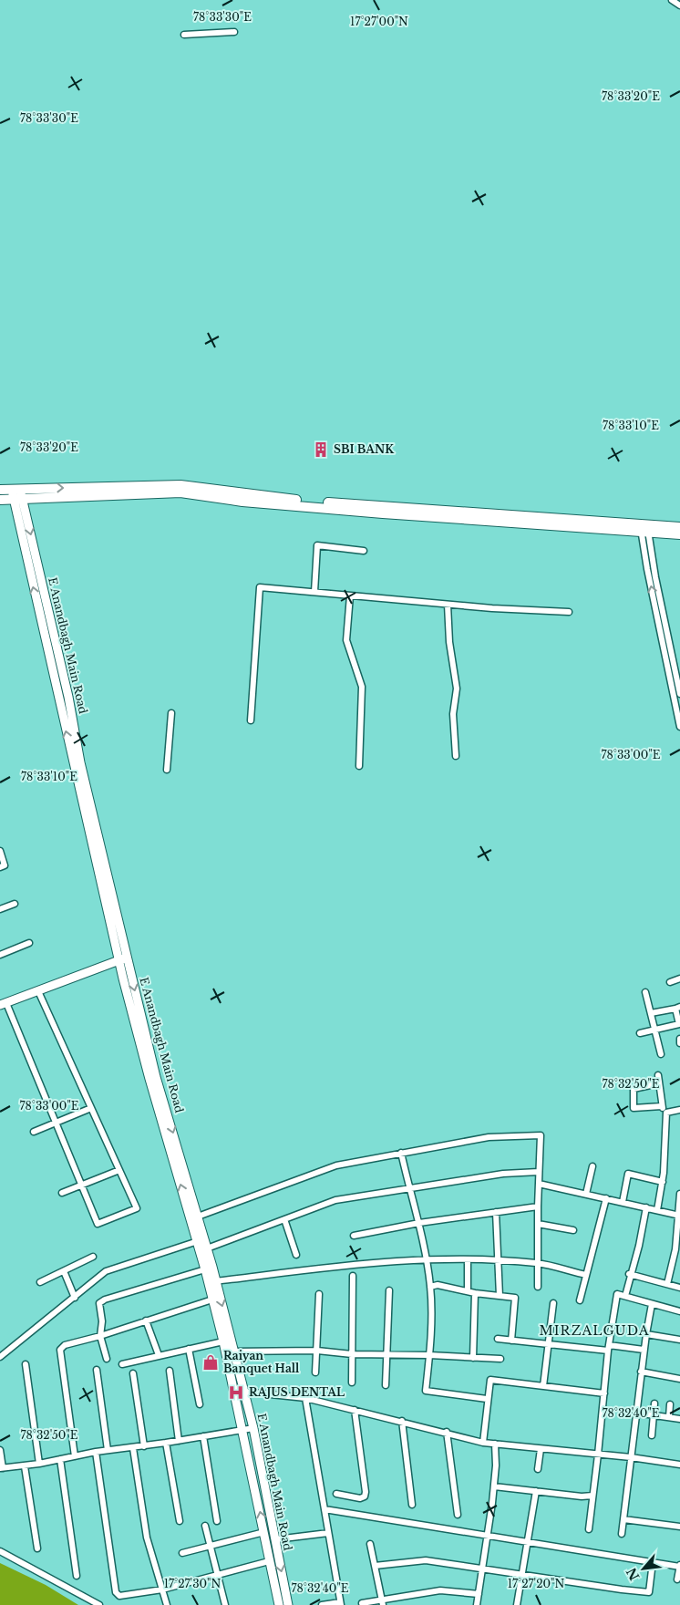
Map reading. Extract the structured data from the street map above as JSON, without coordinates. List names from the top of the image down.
{
  "streets": {
    "street": ["E Anandbagh Main Road"]
  },
  "districts": ["MIRZALGUDA"],
  "places": {
    "building": ["SBI BANK"],
    "shop": ["Raiyan Banquet Hall"],
    "hospital": ["RAJUS DENTAL"]
  },
  "north": "bottom left",
  "coordinates": [
    "78°33'30\"E",
    "17°27'00\"N",
    "78°33'20\"E",
    "78°33'10\"E",
    "78°33'00\"E",
    "78°32'50\"E",
    "78°32'40\"E",
    "17°27'30\"N",
    "17°27'20\"N"
  ]
}
